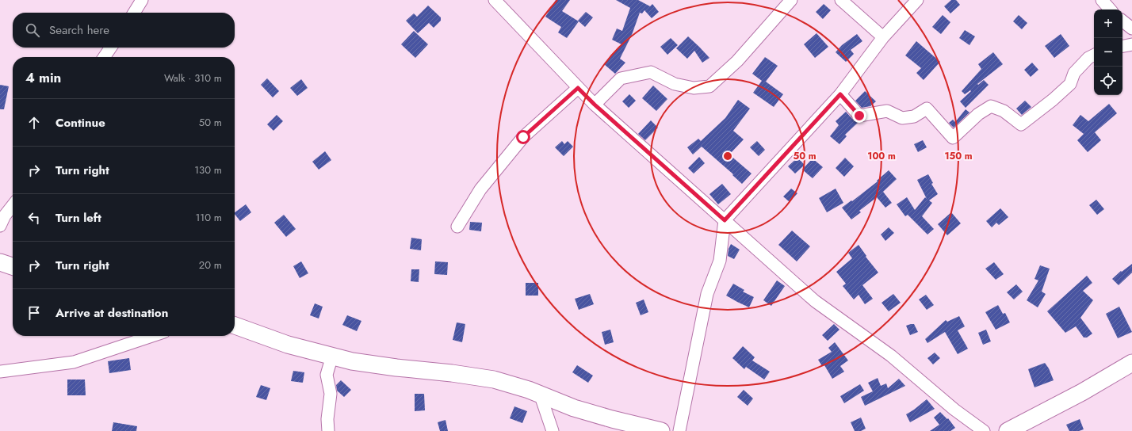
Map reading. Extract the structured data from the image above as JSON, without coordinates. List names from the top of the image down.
{
  "page": {
    "map_buttons": ["+", "−"],
    "search": "Search here",
    "heading": ["4 min", "Walk · 310 m"],
    "list": [
      ["Continue", "50 m"],
      ["Turn right", "130 m"],
      ["Turn left", "110 m"],
      ["Turn right", "20 m"],
      "Arrive at destination"
    ]
  },
  "rings": ["50 m", "100 m", "150 m"]
}
